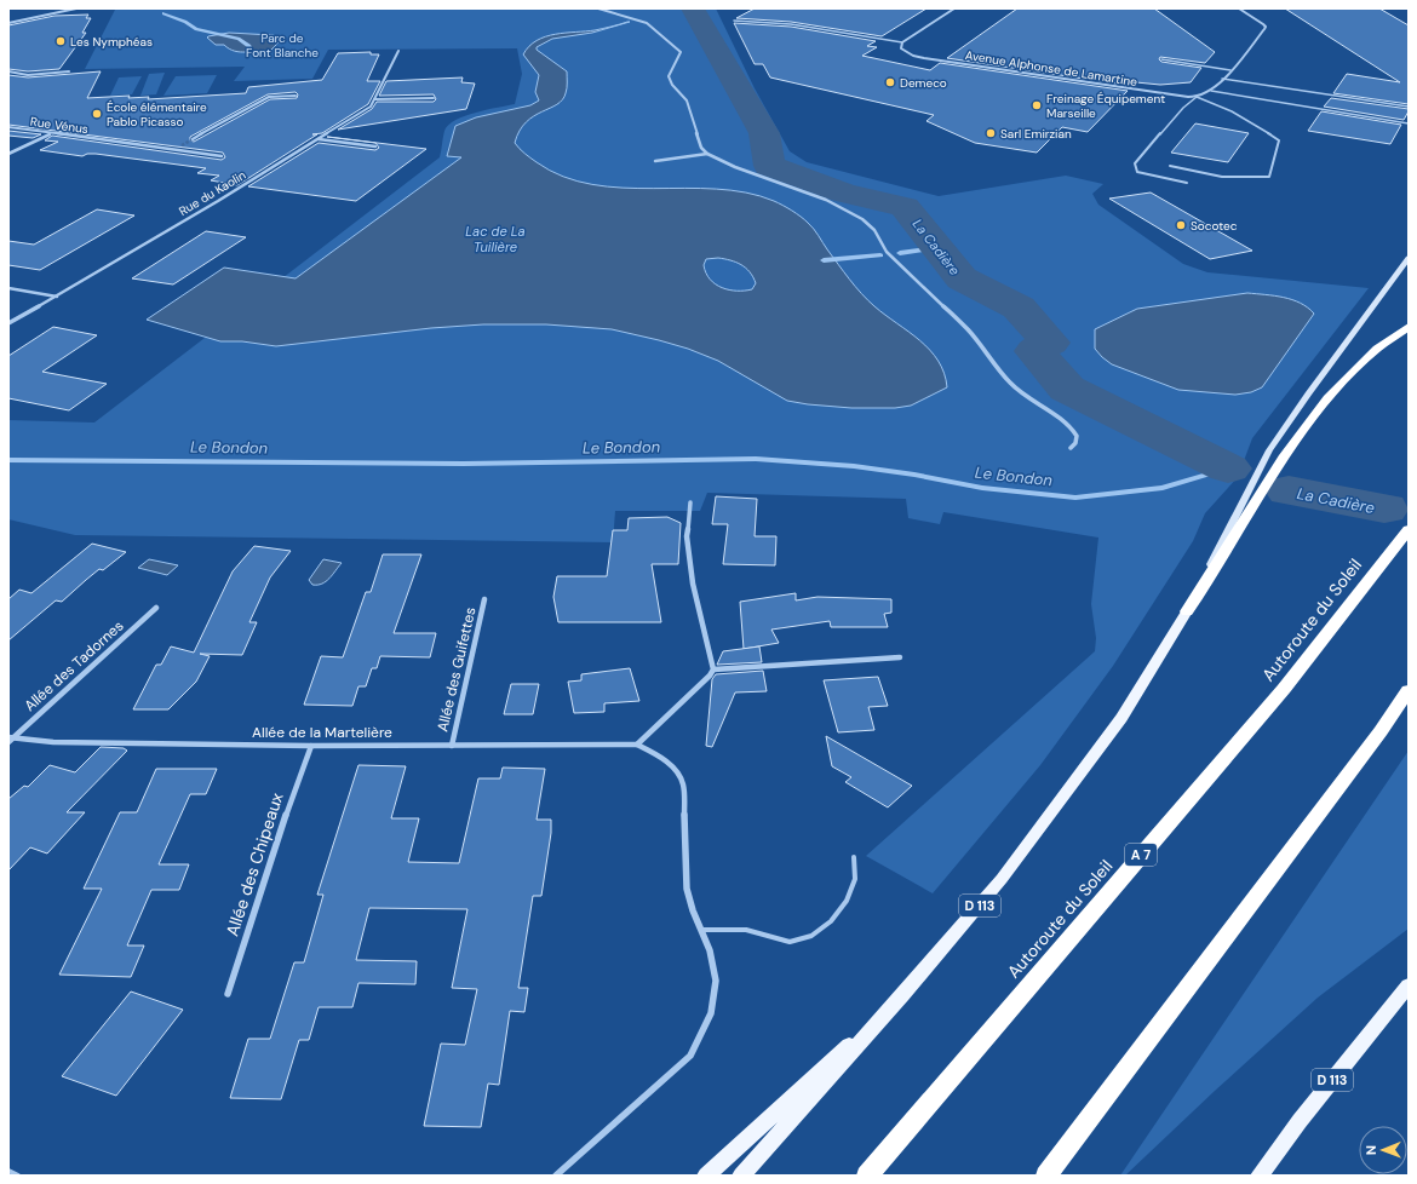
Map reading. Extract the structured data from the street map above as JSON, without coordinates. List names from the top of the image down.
{
  "streets": {
    "highway": ["Autoroute du Soleil", "A 7"],
    "main road": ["D 113"],
    "street": [
      "Avenue Alphonse de Lamartine",
      "Rue Vénus",
      "Rue du Kaolin",
      "Allée des Tadornes",
      "Allée des Guifettes",
      "Allée de la Martelière",
      "Allée des Chipeaux"
    ]
  },
  "crossings": [
    ["Allée des Tadornes", "Allée de la Martelière"],
    ["Allée des Guifettes", "Allée de la Martelière"],
    ["Allée de la Martelière", "Allée des Chipeaux"]
  ],
  "water": ["Lac de La Tuilière", "La Cadière", "Le Bondon"],
  "parks": ["Parc de Font Blanche"],
  "places": [
    "Les Nymphéas",
    "Demeco",
    "Freinage Équipement Marseille",
    "École élémentaire Pablo Picasso",
    "Sarl Emirzian",
    "Socotec"
  ],
  "north": "left"
}
